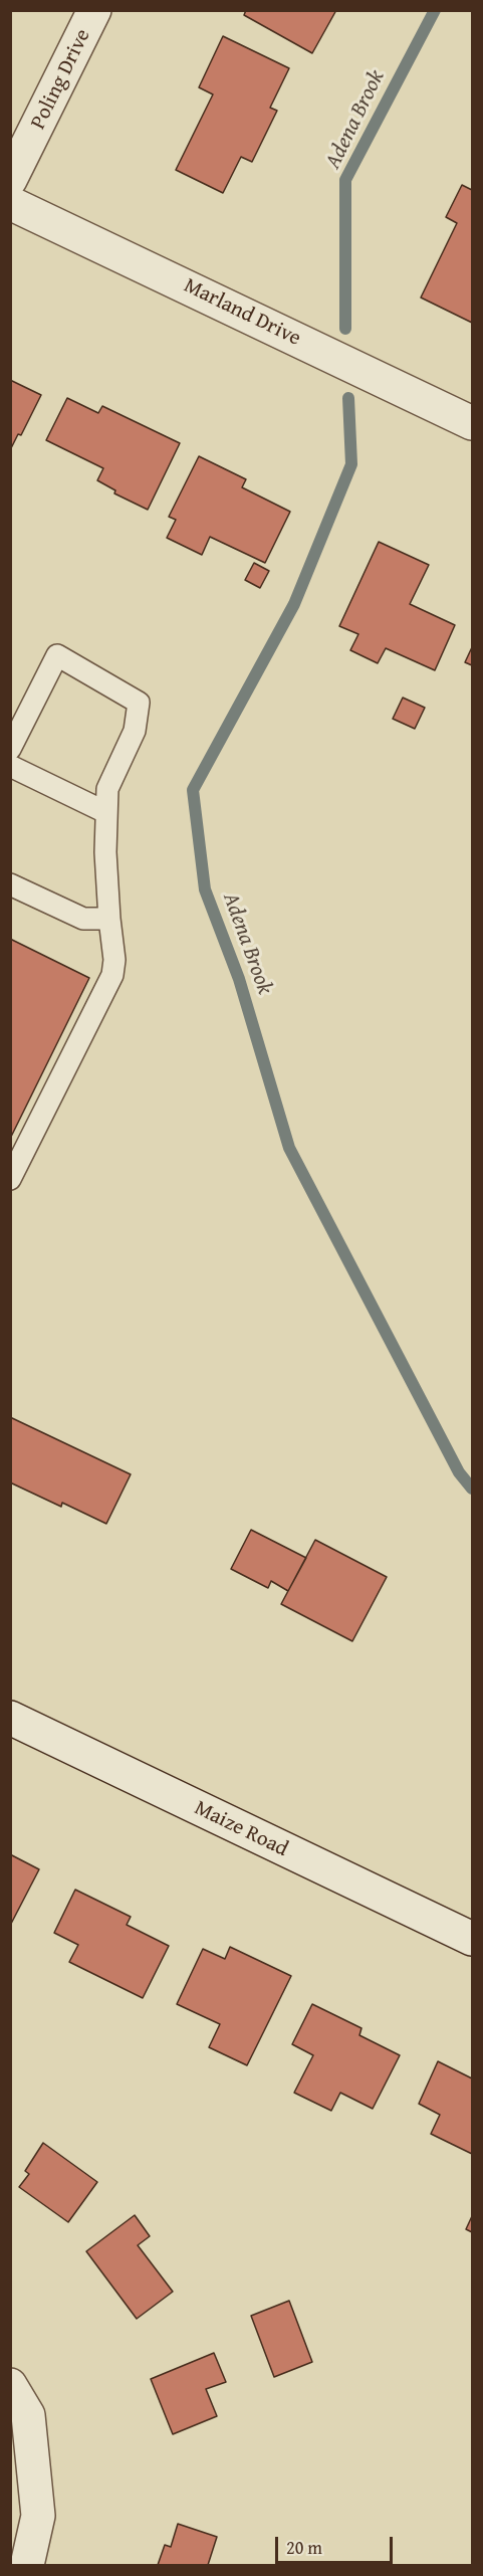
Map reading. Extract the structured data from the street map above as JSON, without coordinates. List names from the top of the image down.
{
  "streets": {
    "street": ["Poling Drive", "Marland Drive", "Maize Road"]
  },
  "water": ["Adena Brook"],
  "scale_bar": "20 m"
}
